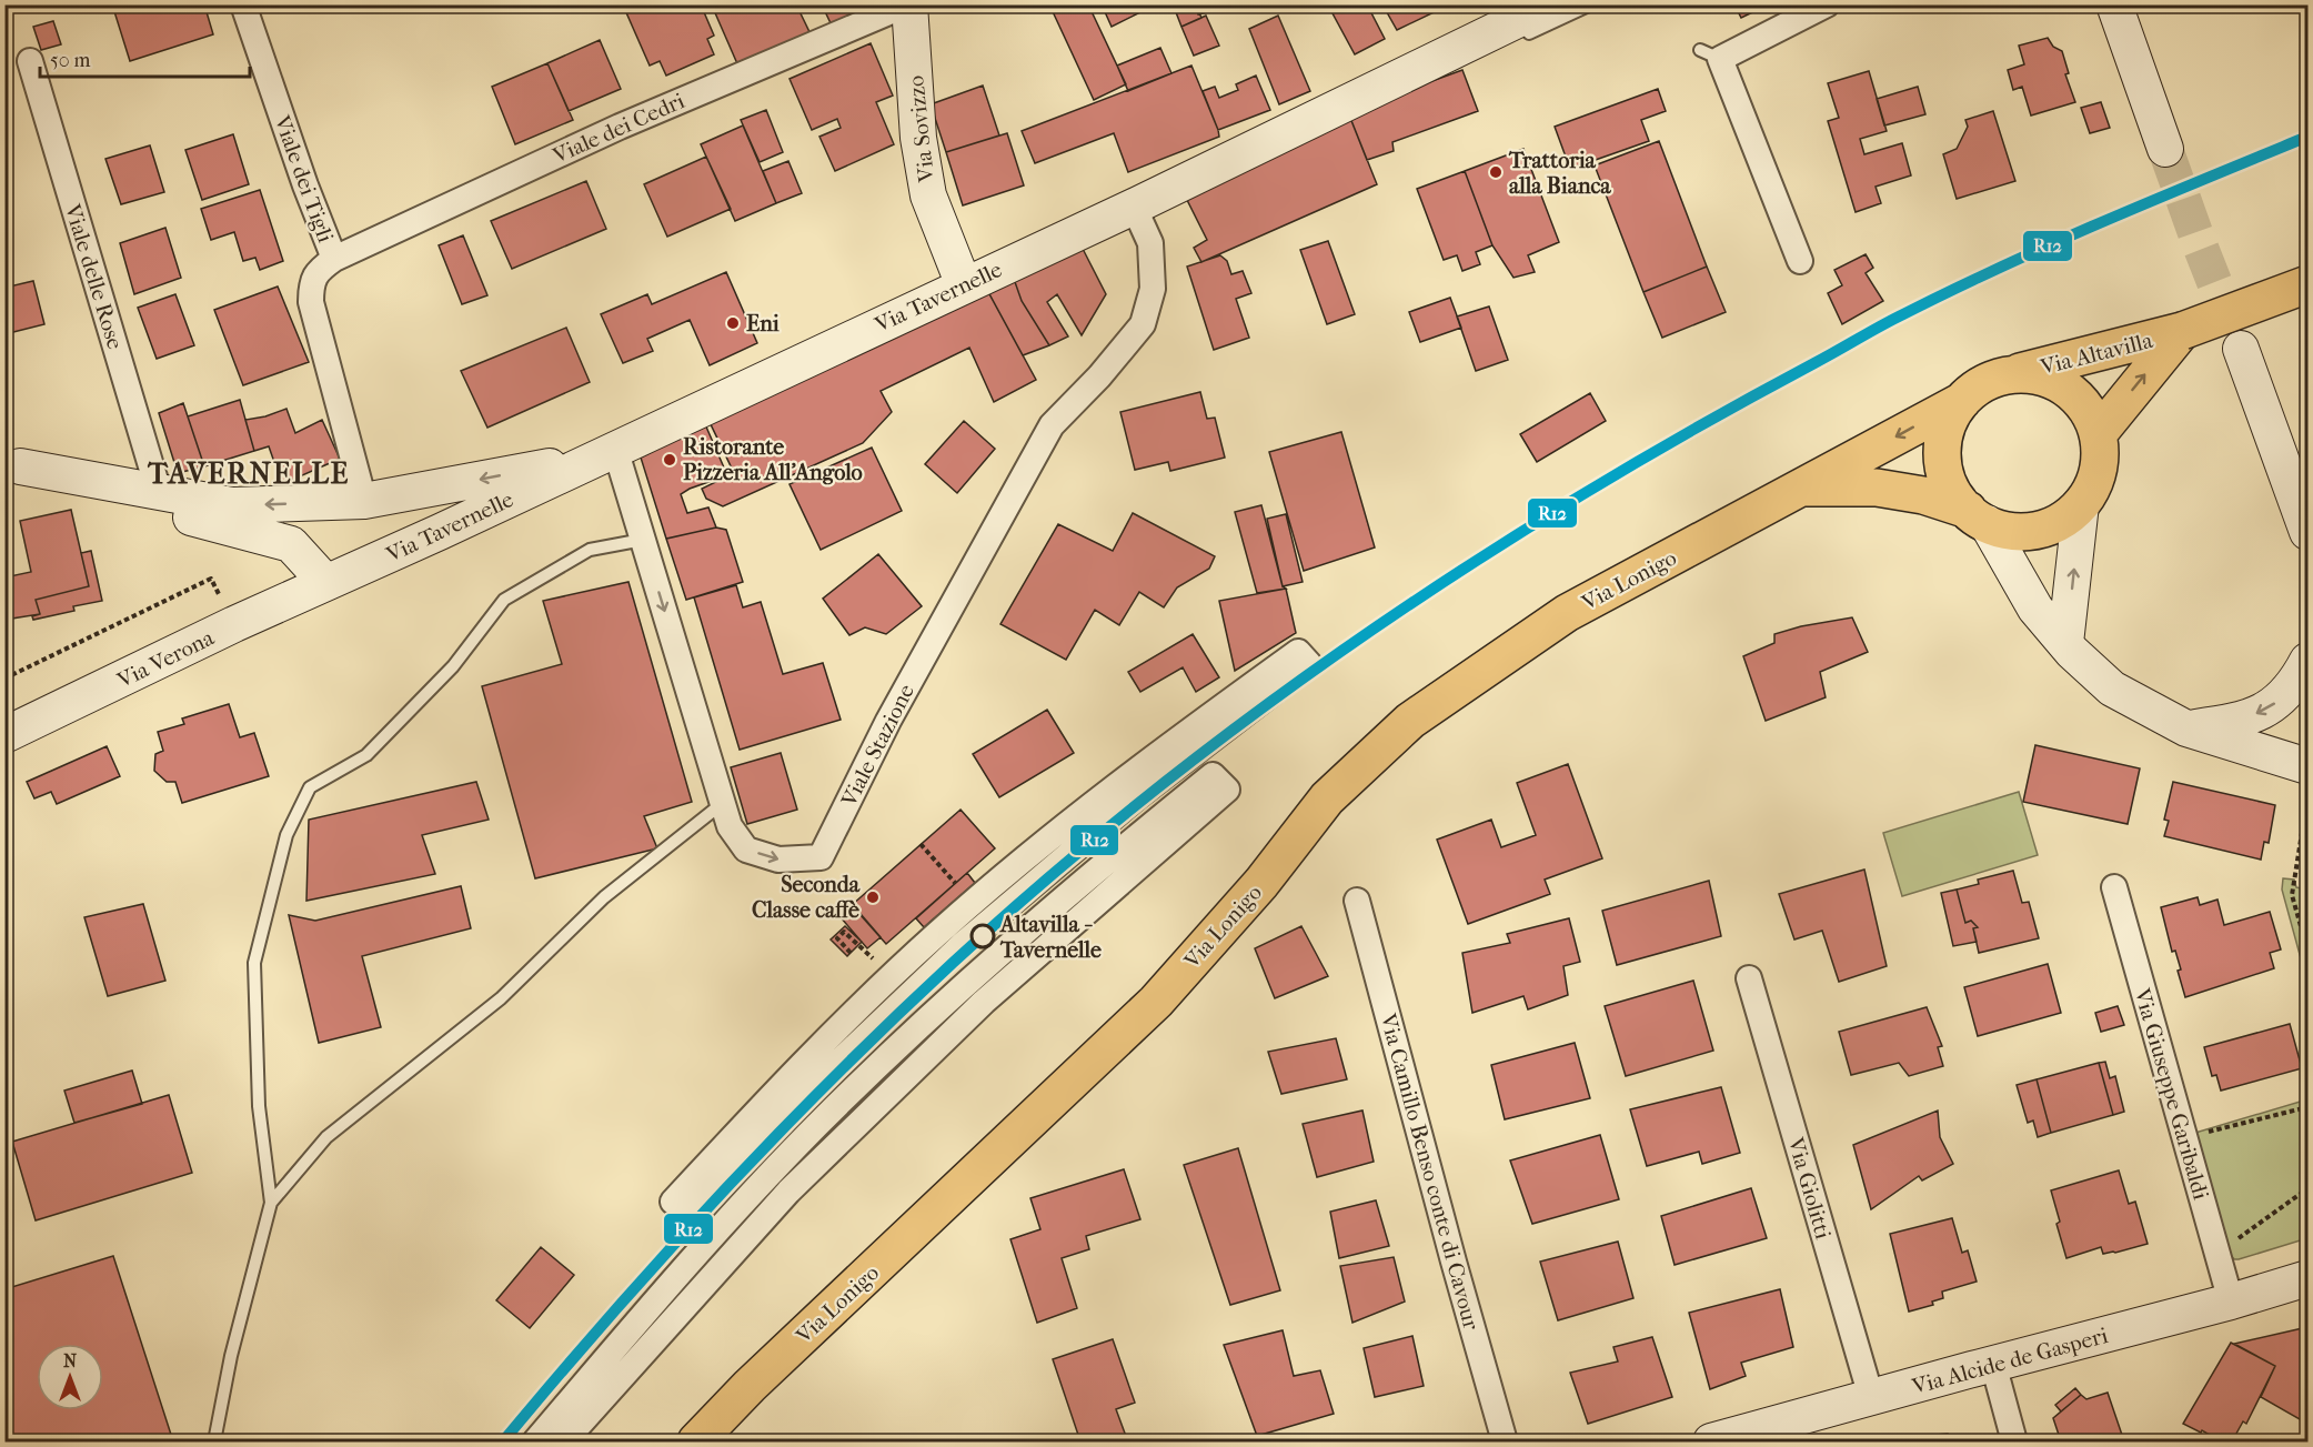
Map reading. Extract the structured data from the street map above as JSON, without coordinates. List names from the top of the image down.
{
  "streets": {
    "main road": ["Via Altavilla", "Via Lonigo"],
    "street": [
      "Viale dei Cedri",
      "Via Sovizzo",
      "Viale dei Tigli",
      "Viale delle Rose",
      "Via Tavernelle",
      "Via Verona",
      "Viale Stazione",
      "Via Giuseppe Garibaldi",
      "Via Camillo Benso conte di Cavour",
      "Via Giolitti",
      "Via Alcide de Gasperi"
    ]
  },
  "crossings": [
    ["Viale dei Cedri", "Via Sovizzo"],
    ["Viale dei Cedri", "Viale dei Tigli"],
    ["Via Sovizzo", "Via Tavernelle"],
    ["Via Tavernelle", "Via Verona"],
    ["Via Tavernelle", "Viale Stazione"],
    ["Via Altavilla", "Via Lonigo"],
    ["Via Giuseppe Garibaldi", "Via Alcide de Gasperi"],
    ["Via Giolitti", "Via Alcide de Gasperi"]
  ],
  "districts": ["TAVERNELLE"],
  "places": [
    "Trattoria alla Bianca",
    "Eni",
    "Ristorante Pizzeria All'Angolo",
    "Seconda Classe caffè",
    "Altavilla - Tavernelle"
  ],
  "lines": ["transit line R12"],
  "scale_bar": "50 m",
  "north": "top"
}
